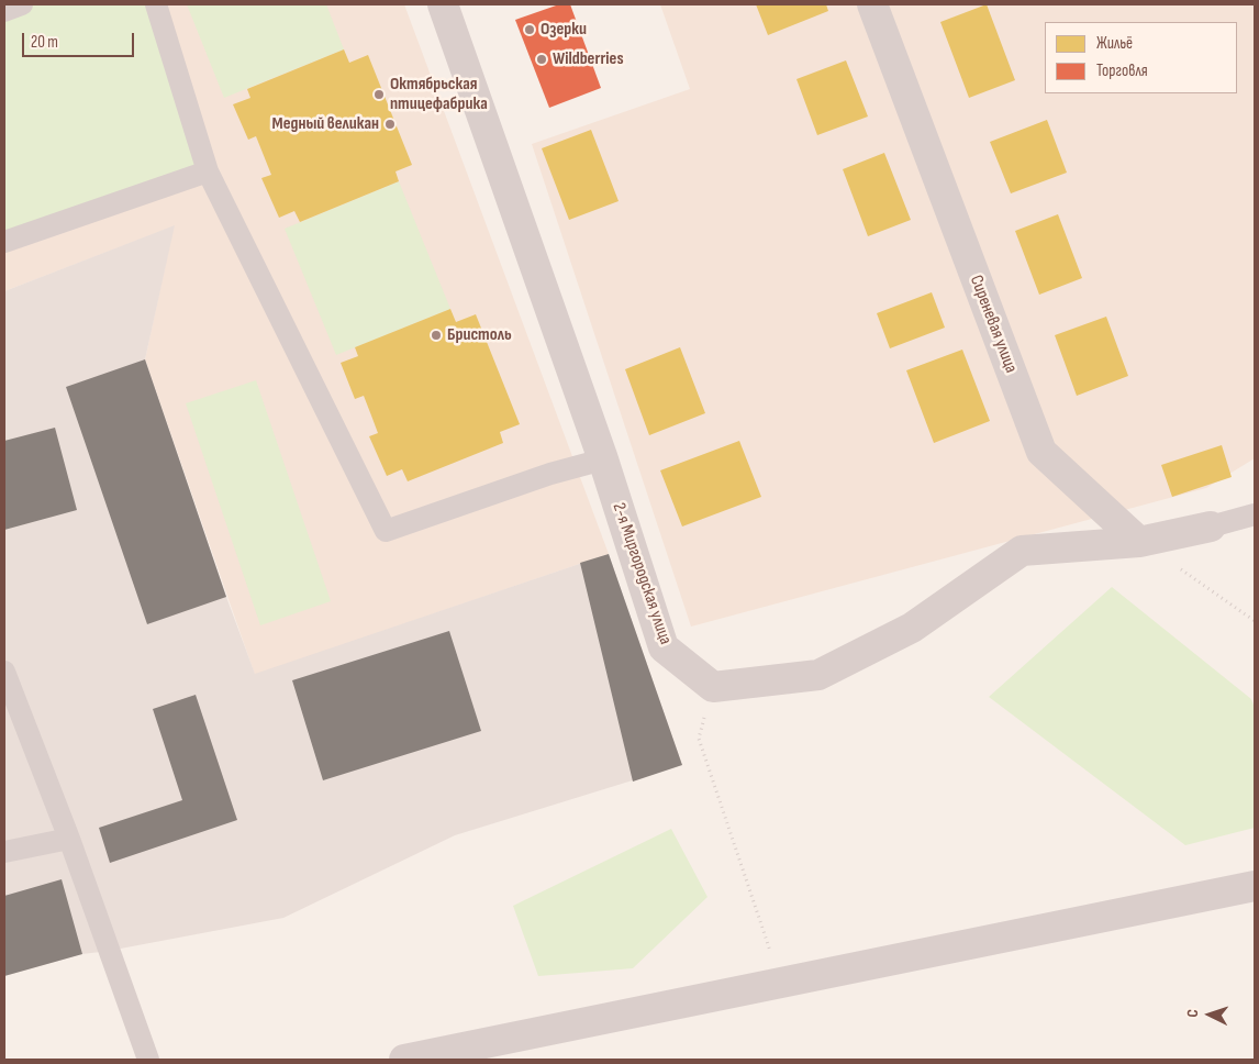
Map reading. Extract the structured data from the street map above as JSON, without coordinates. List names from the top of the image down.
{
  "streets": {
    "street": ["Сиреневая улица", "2-я Миргородская улица"]
  },
  "places": [
    "Озерки",
    "Wildberries",
    "Октябрьская птицефабрика",
    "Медный великан",
    "Бристоль"
  ],
  "legend": ["Жильё", "Торговля"],
  "scale_bar": "20 m",
  "north": "left"
}
